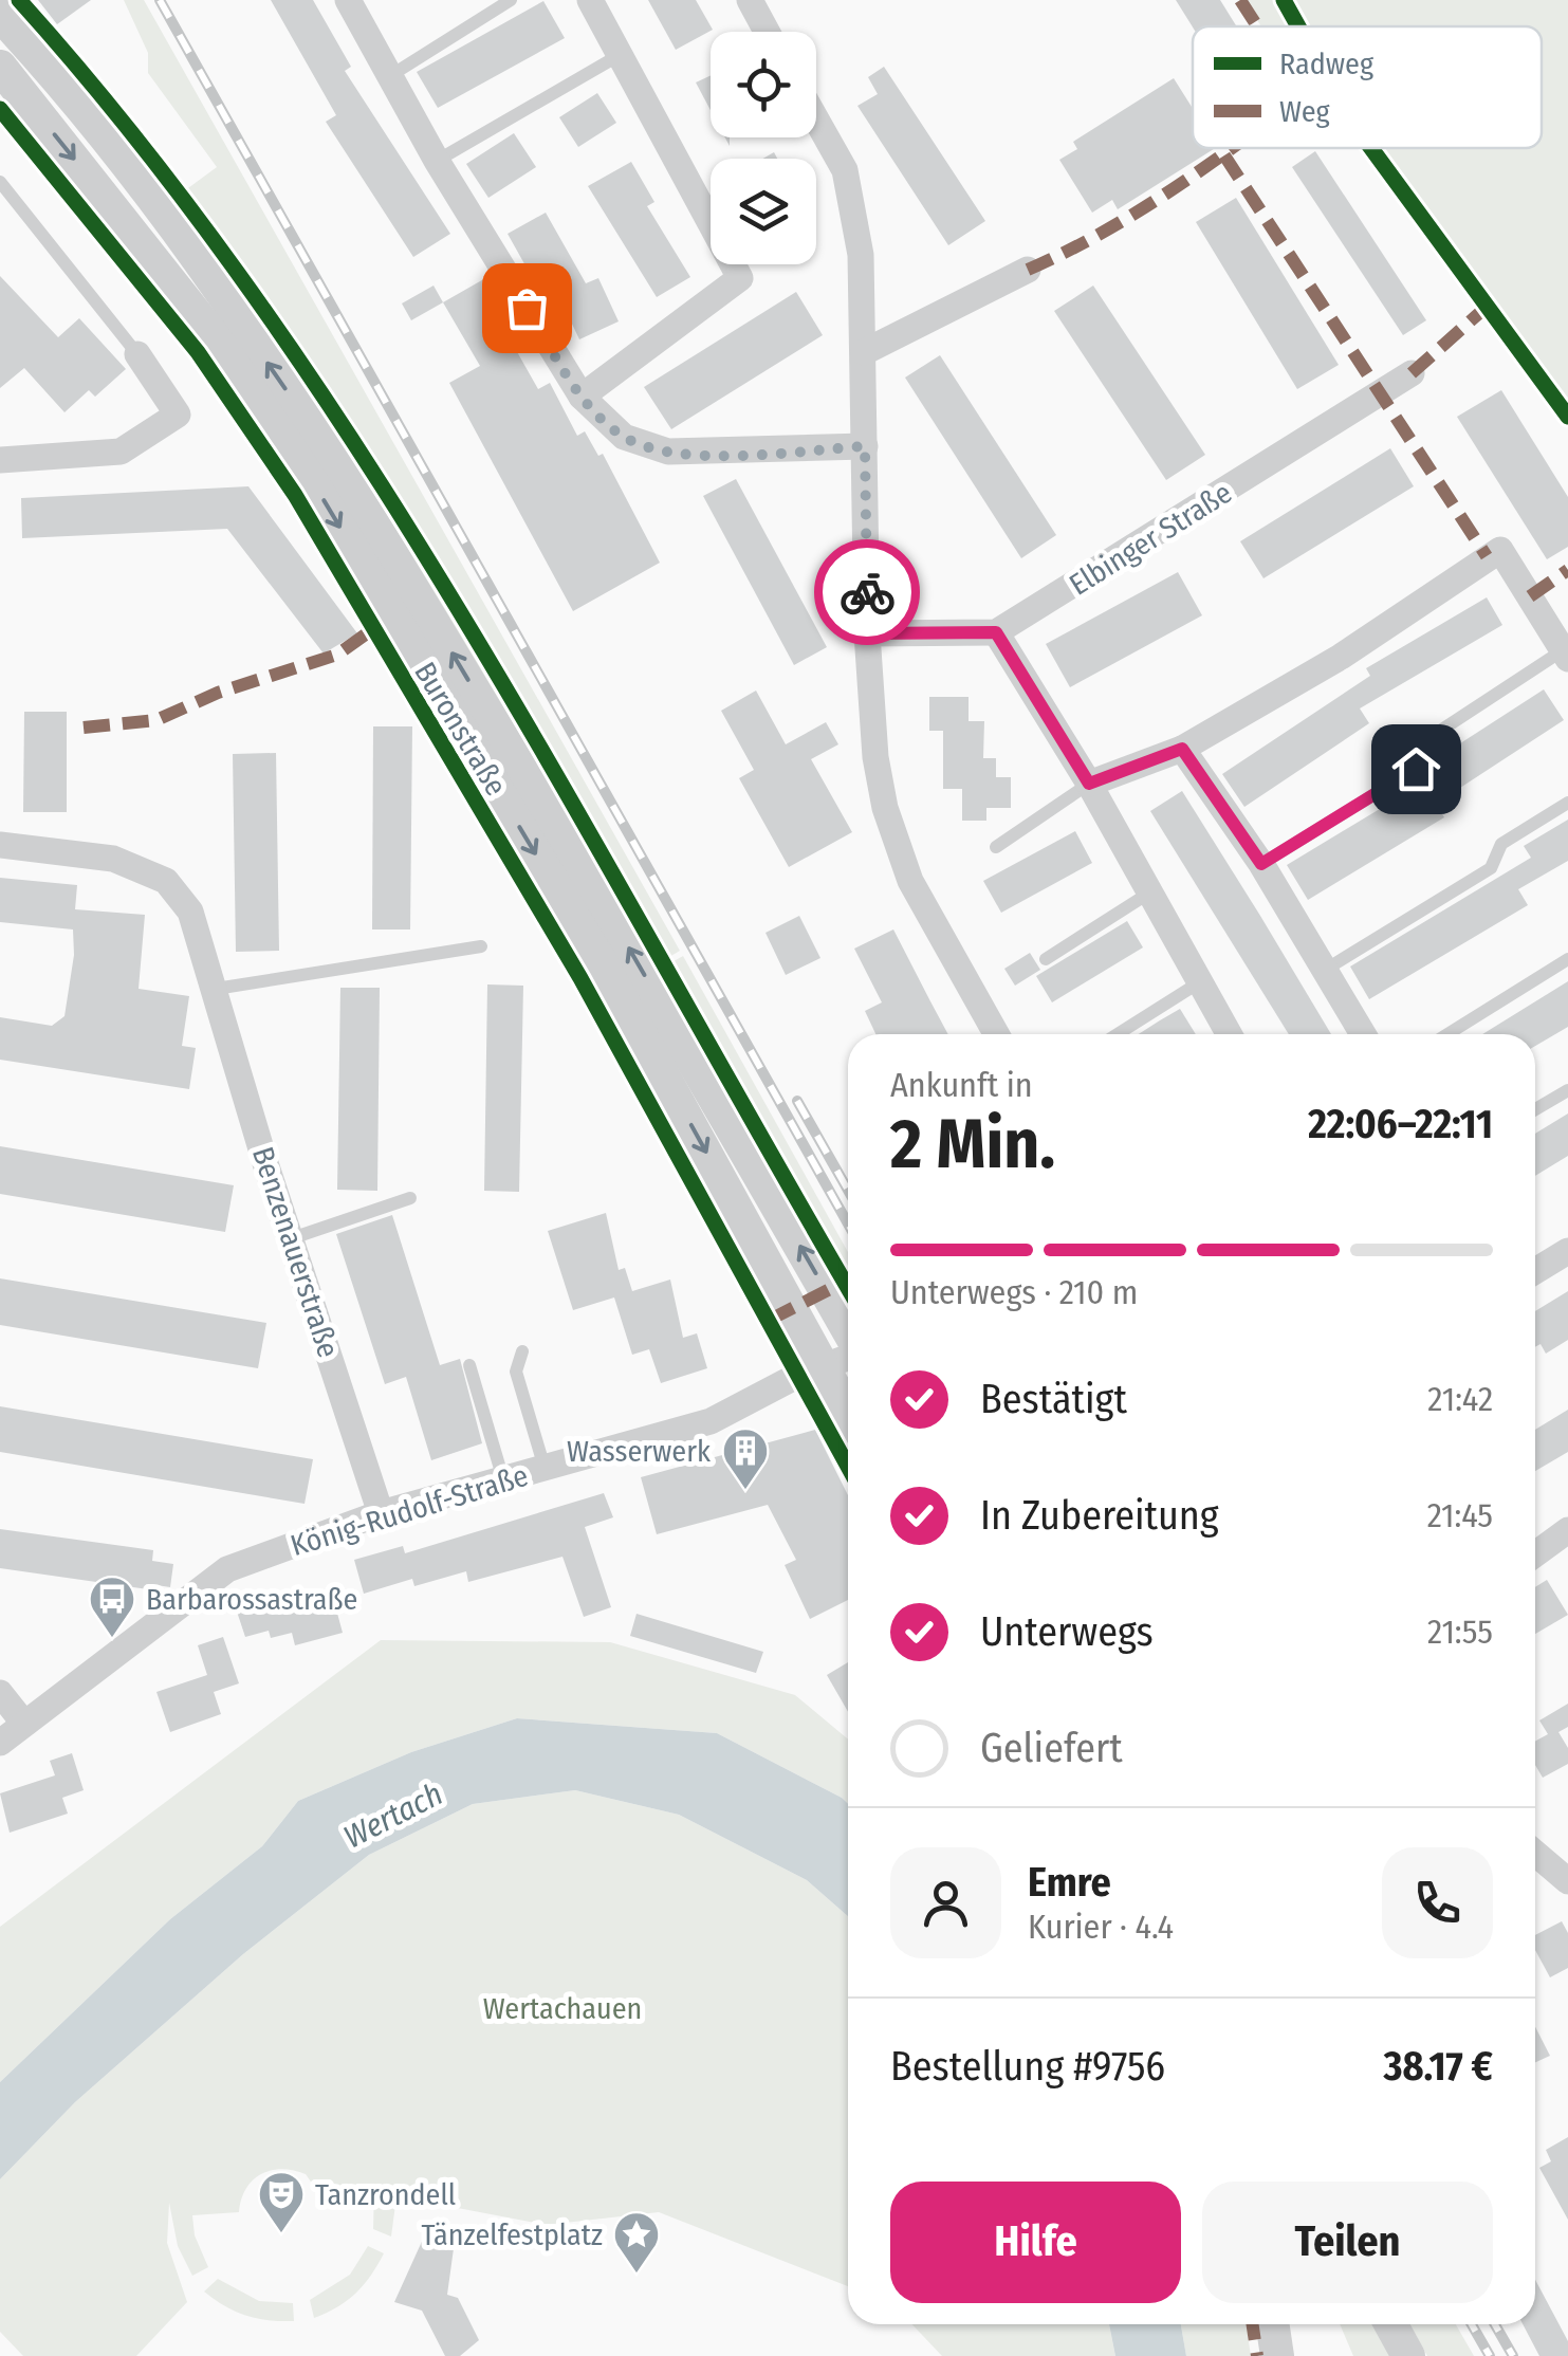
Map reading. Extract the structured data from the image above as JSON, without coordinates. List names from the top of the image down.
{
  "streets": {
    "street": [
      "Elbinger Straße",
      "Buronstraße",
      "Benzenauerstraße",
      "König-Rudolf-Straße"
    ]
  },
  "crossings": [
    ["Buronstraße", "König-Rudolf-Straße"],
    ["Benzenauerstraße", "König-Rudolf-Straße"]
  ],
  "water": ["Wertach"],
  "parks": ["Wertachauen"],
  "places": {
    "building": ["Wasserwerk"],
    "bus stop": ["Barbarossastraße"],
    "theatre": ["Tanzrondell"],
    "place": ["Tänzelfestplatz"]
  },
  "legend": ["Radweg", "Weg"],
  "page": {
    "heading": ["2 Min.", "Ankunft in", "22:06–22:11"],
    "panel": [
      "Emre",
      "Kurier · 4.4",
      "Bestellung #9756",
      "38.17 €"
    ],
    "bar": "Unterwegs · 210 m",
    "list": [
      ["Bestätigt", "21:42"],
      ["In Zubereitung", "21:45"],
      ["Unterwegs", "21:55"],
      "Geliefert"
    ],
    "buttons": ["Hilfe", "Teilen"]
  }
}
